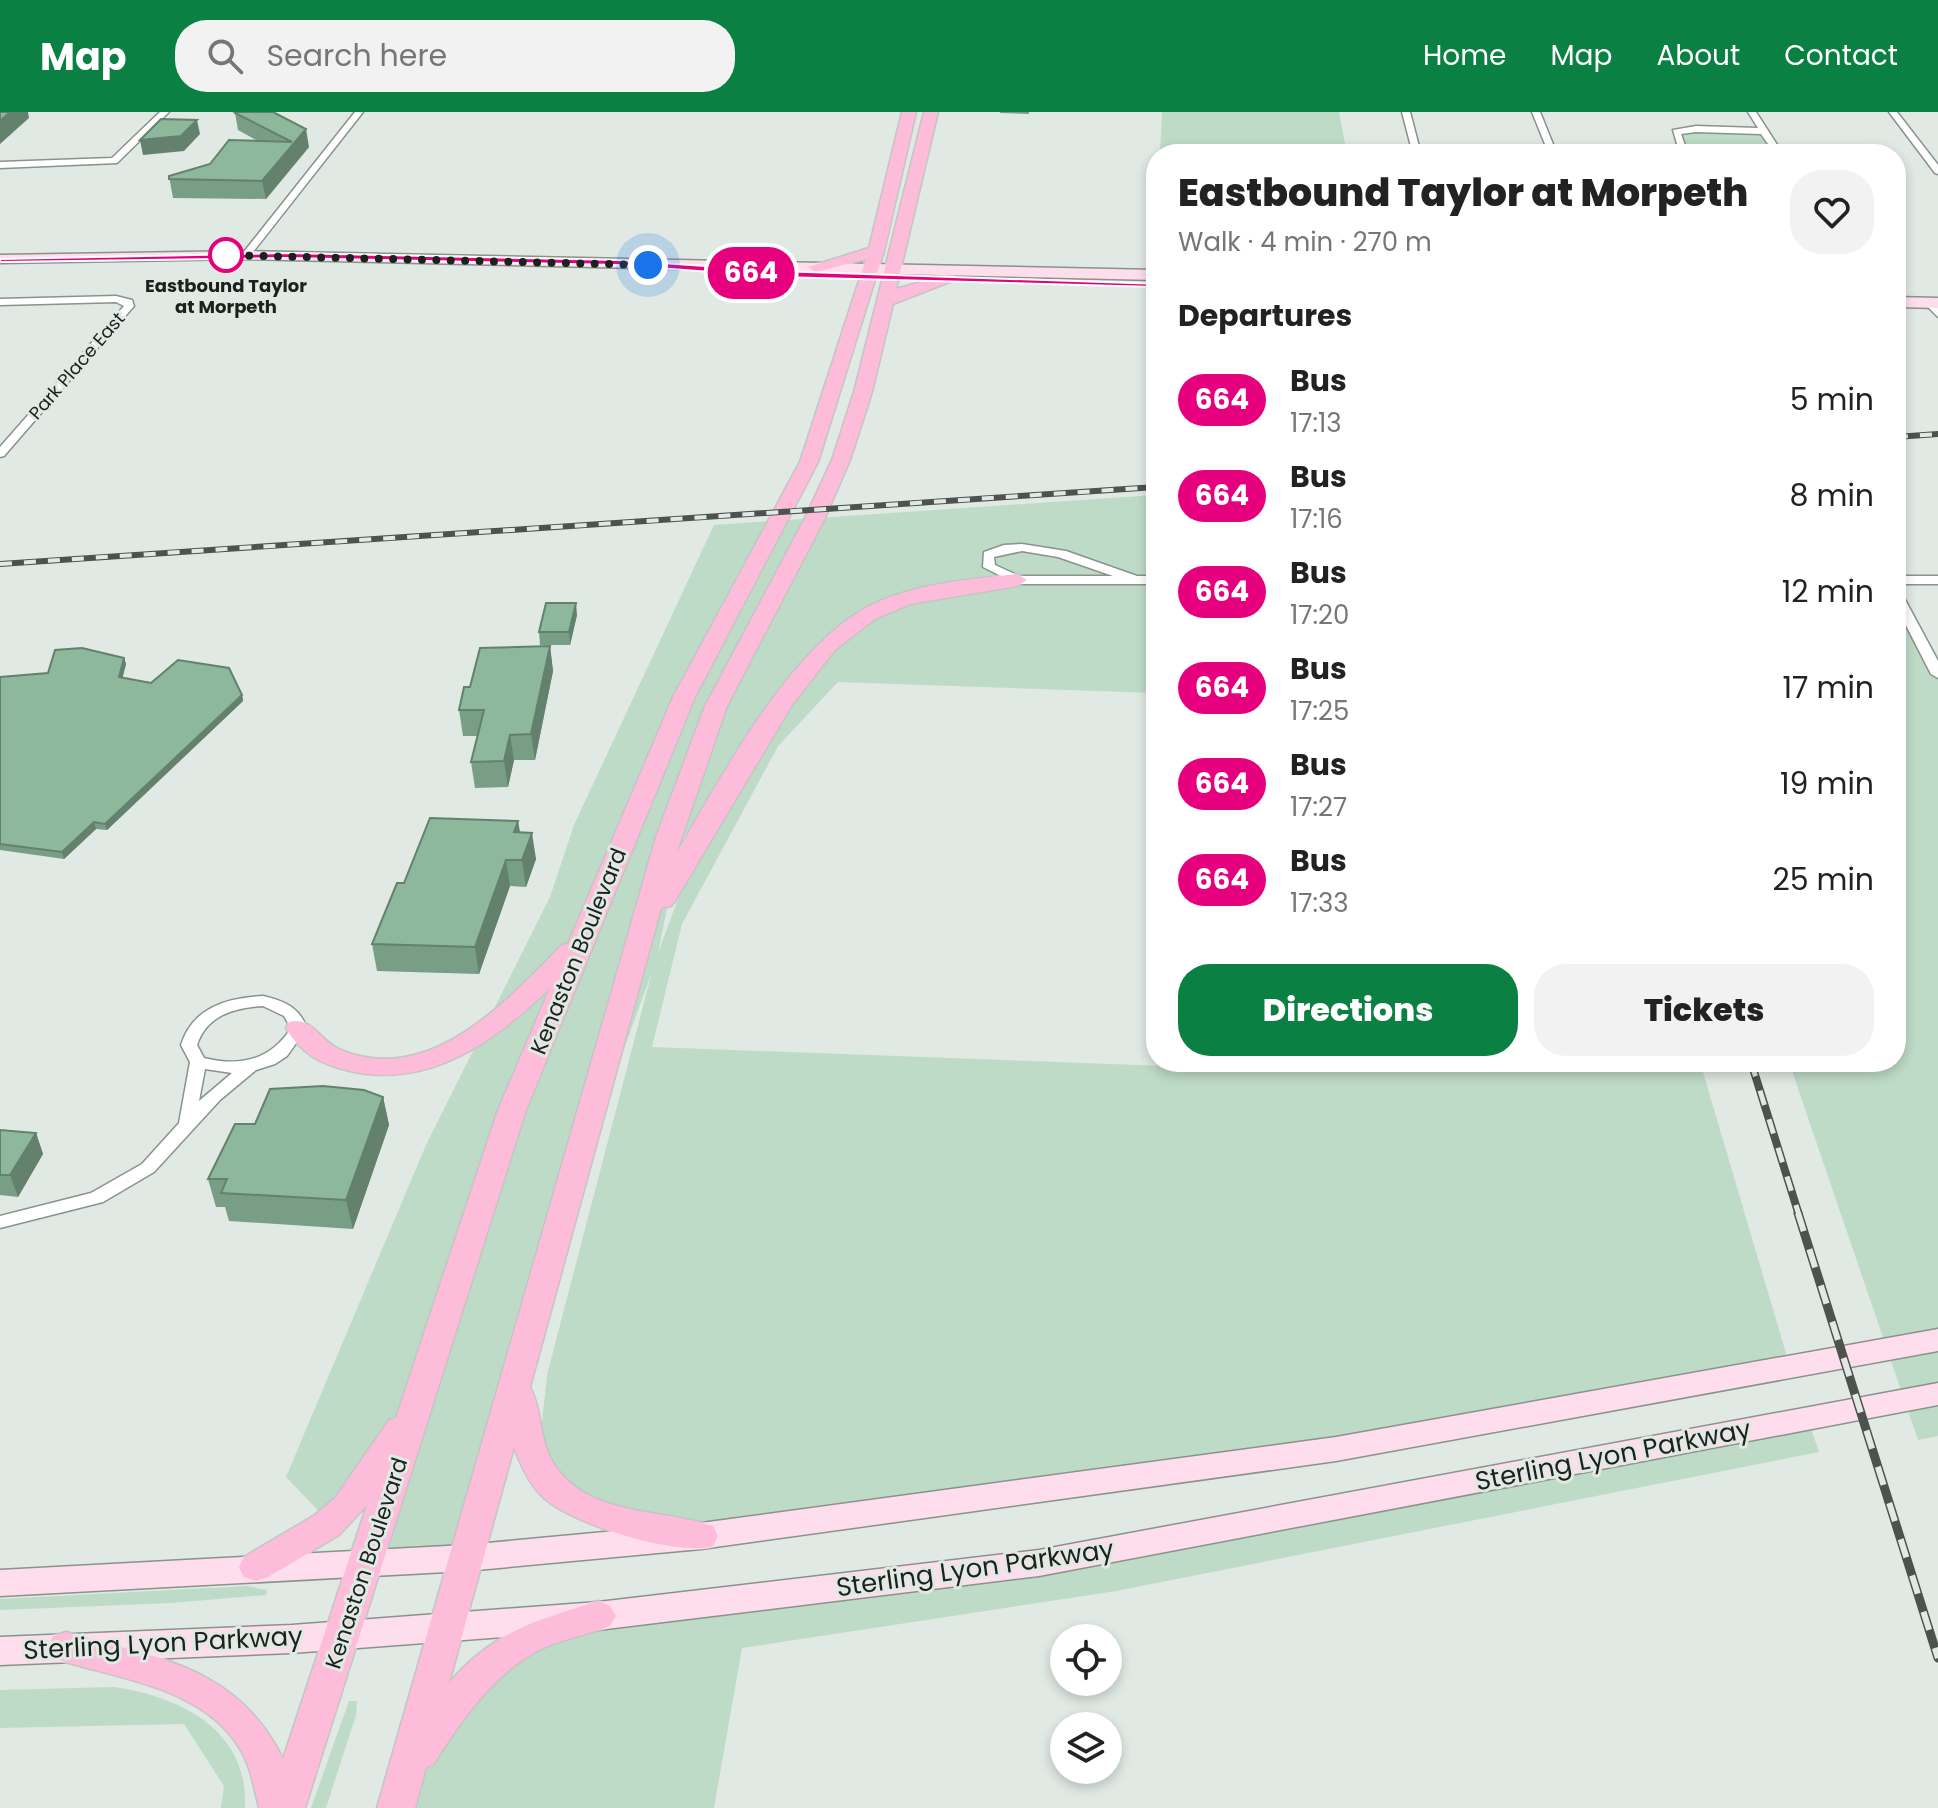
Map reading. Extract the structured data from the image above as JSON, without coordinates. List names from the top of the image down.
{
  "streets": {
    "main road": ["Kenaston Boulevard", "Sterling Lyon Parkway"],
    "street": ["Park Place East"]
  },
  "crossings": [
    ["Kenaston Boulevard", "Sterling Lyon Parkway"]
  ],
  "places": ["Eastbound Taylor at Morpeth"],
  "lines": ["bus line 664"],
  "page": {
    "header": "Map",
    "search": "Search here",
    "nav": [
      "Home",
      "Map",
      "About",
      "Contact"
    ],
    "on_map": "664",
    "heading": [
      ["Eastbound Taylor at Morpeth", "Walk · 4 min · 270 m"],
      "Departures"
    ],
    "list": [
      {
        "mark": "664",
        "name": "Bus",
        "note": "17:13",
        "value": "5 min"
      },
      {
        "mark": "664",
        "name": "Bus",
        "note": "17:16",
        "value": "8 min"
      },
      {
        "mark": "664",
        "name": "Bus",
        "note": "17:20",
        "value": "12 min"
      },
      {
        "mark": "664",
        "name": "Bus",
        "note": "17:25",
        "value": "17 min"
      },
      {
        "mark": "664",
        "name": "Bus",
        "note": "17:27",
        "value": "19 min"
      },
      {
        "mark": "664",
        "name": "Bus",
        "note": "17:33",
        "value": "25 min"
      }
    ],
    "buttons": ["Directions", "Tickets"]
  }
}
